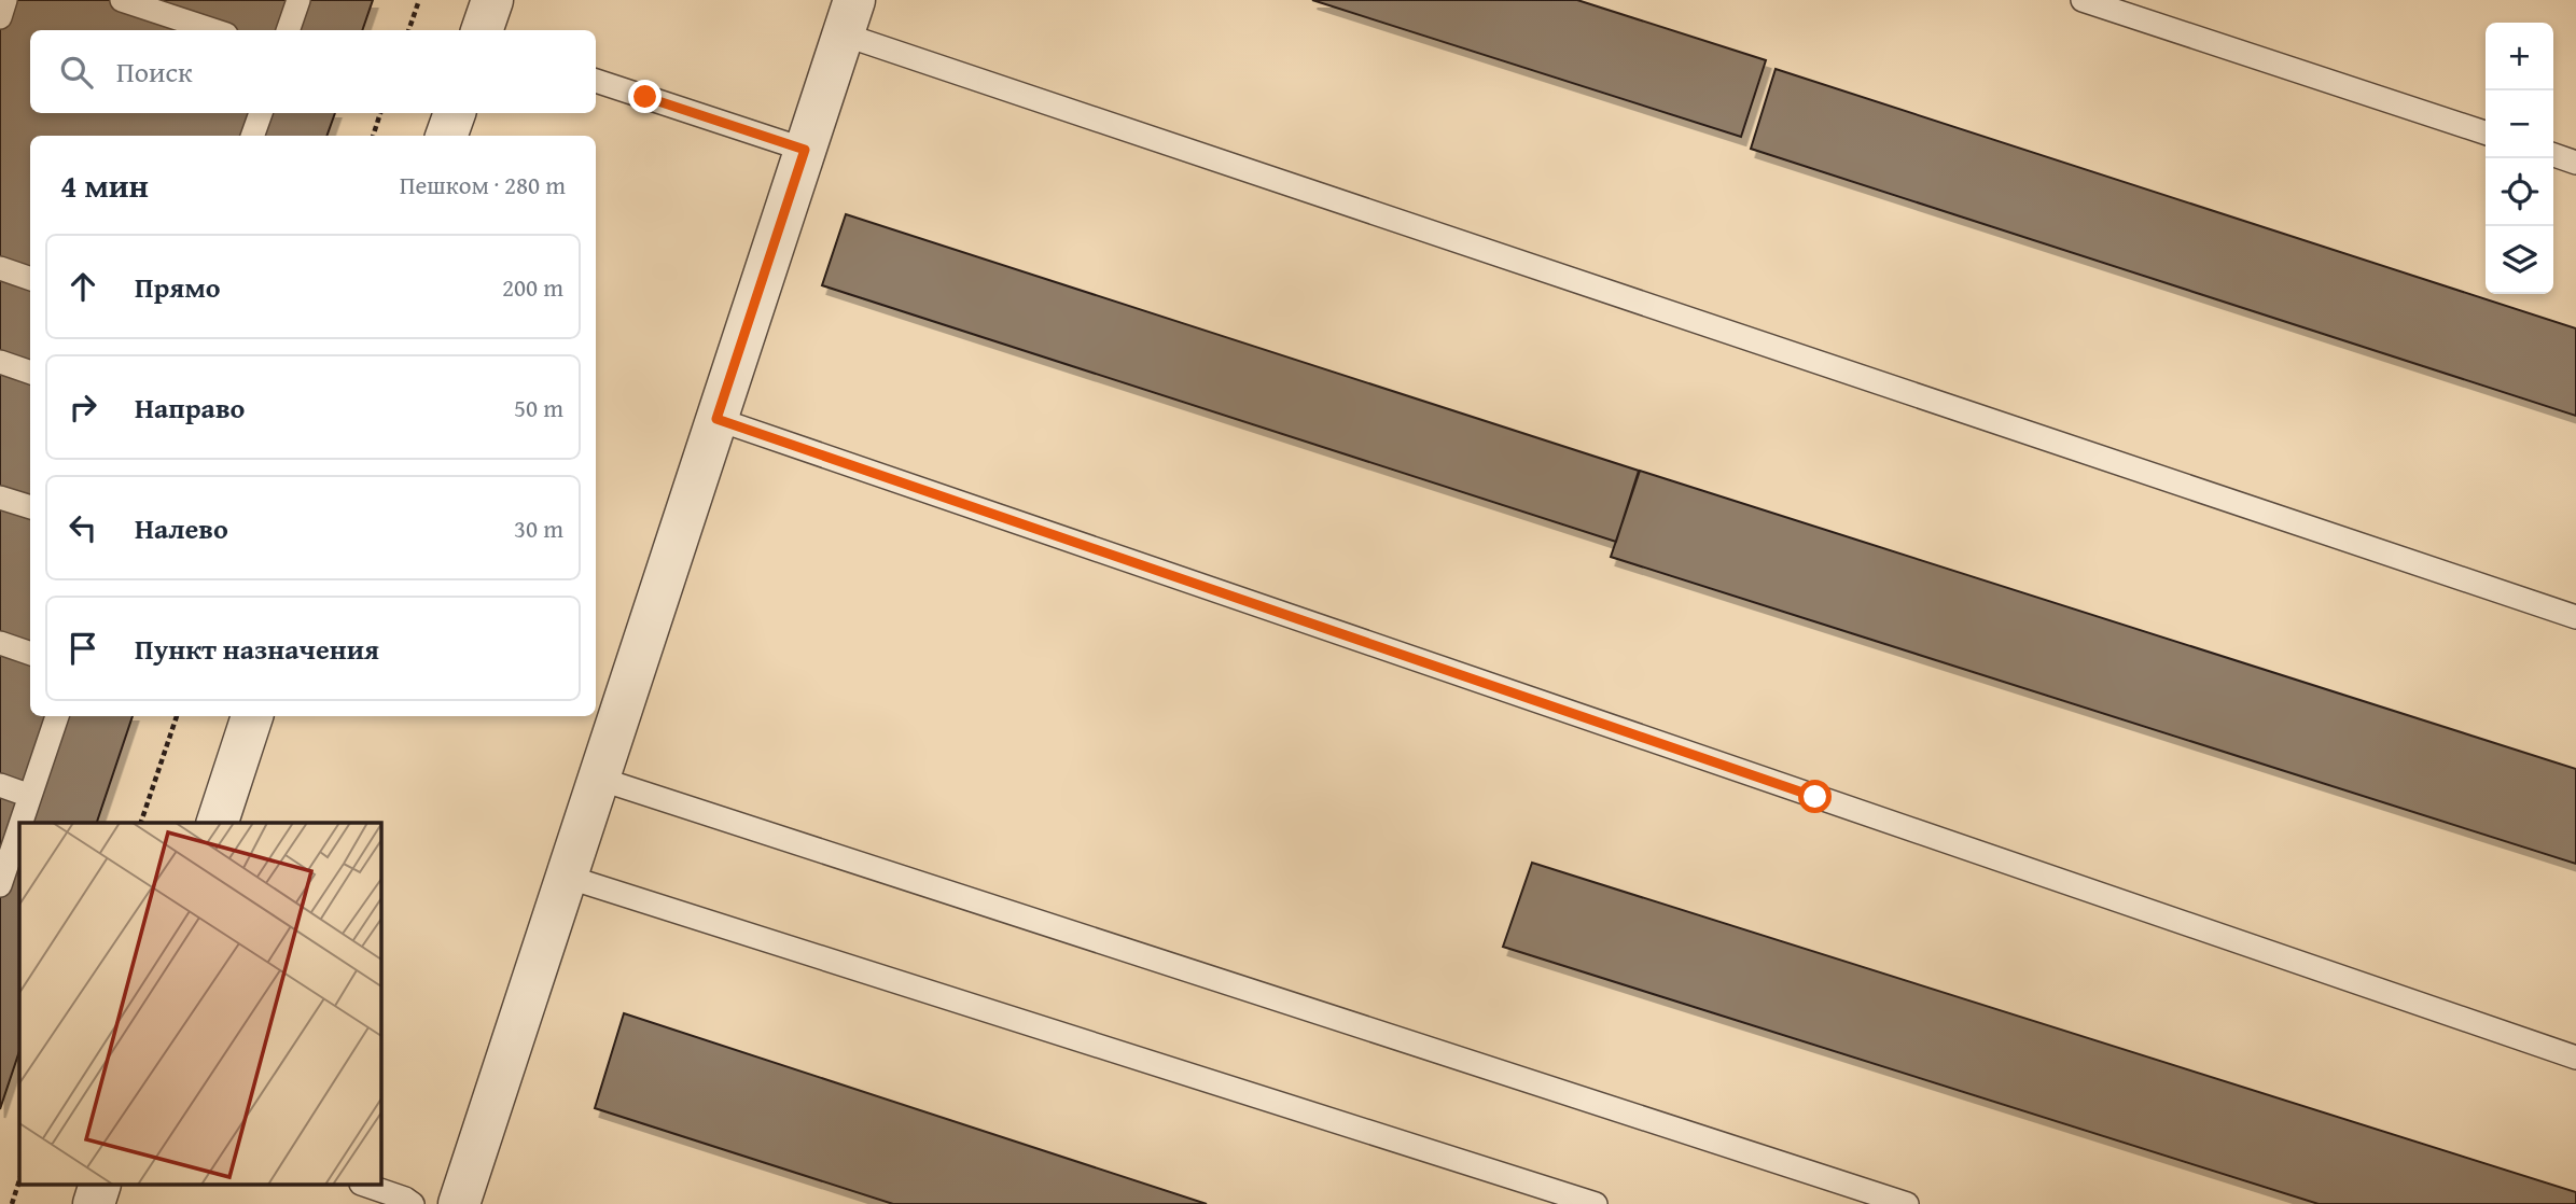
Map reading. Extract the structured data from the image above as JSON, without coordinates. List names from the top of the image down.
{
  "page": {
    "map_buttons": ["+", "−"],
    "search": "Поиск",
    "heading": ["4 мин", "Пешком · 280 m"],
    "list": [
      ["Прямо", "200 m"],
      ["Направо", "50 m"],
      ["Налево", "30 m"],
      "Пункт назначения"
    ]
  }
}
